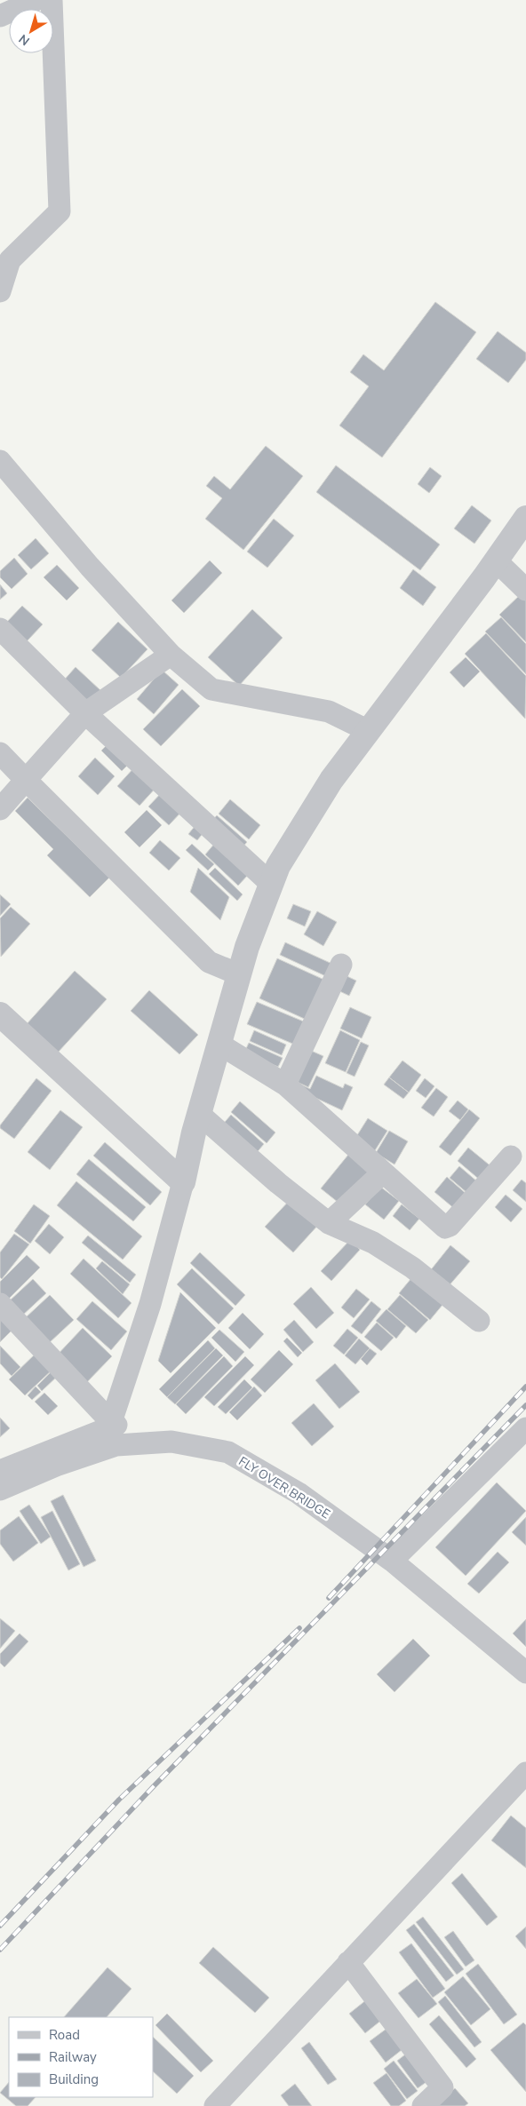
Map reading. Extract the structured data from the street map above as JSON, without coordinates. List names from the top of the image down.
{
  "streets": {
    "street": ["FLY OVER BRIDGE"]
  },
  "legend": ["Road", "Railway", "Building"],
  "north": "bottom left"
}
